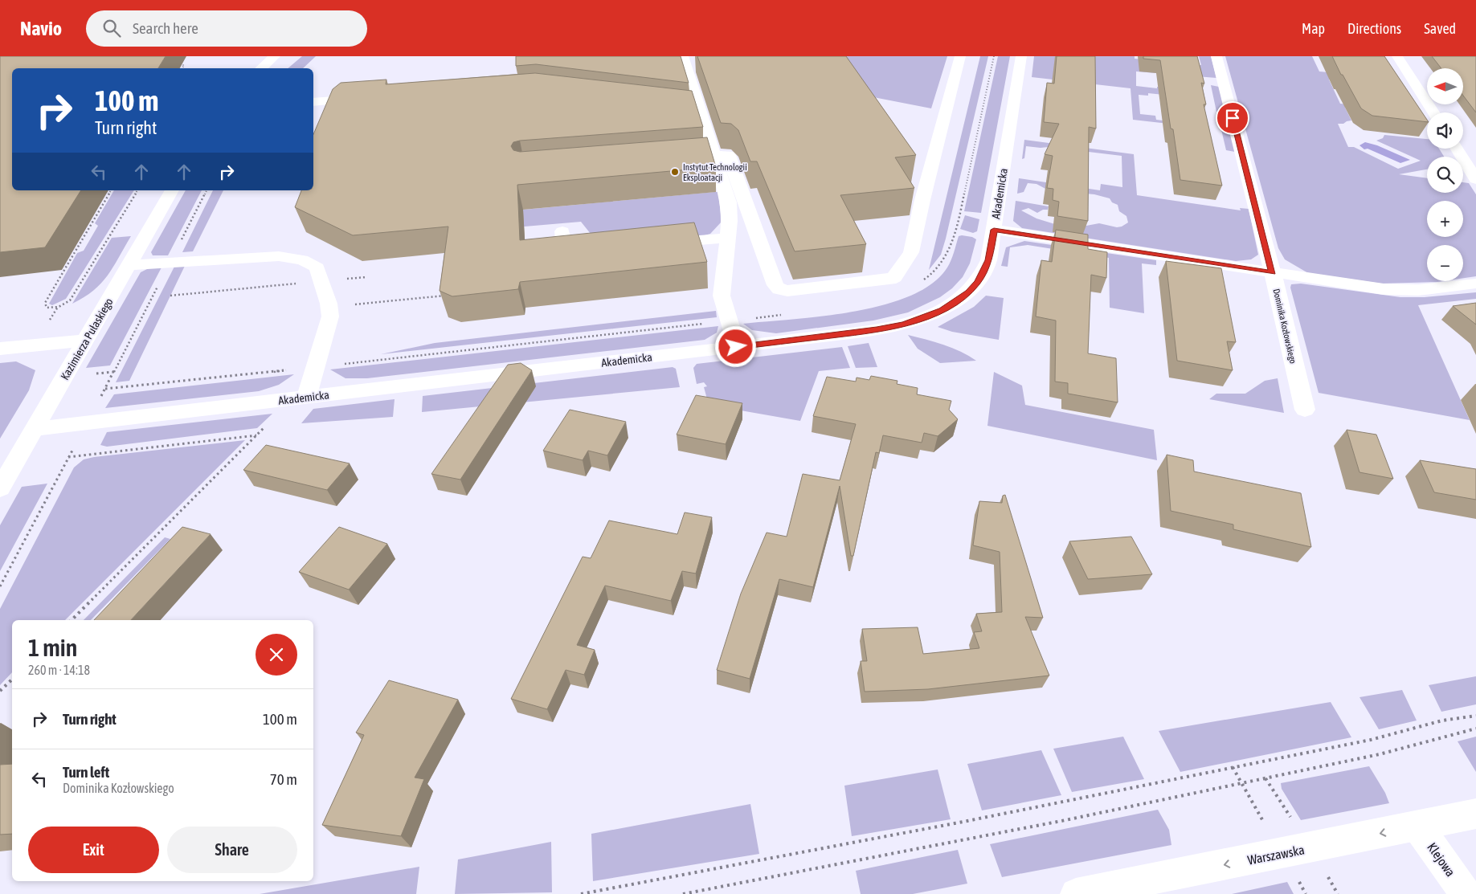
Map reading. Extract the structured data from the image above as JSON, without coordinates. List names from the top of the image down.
{
  "streets": {
    "street": [
      "Akademicka",
      "Dominika Kozłowskiego",
      "Kazimierza Pułaskiego",
      "Warszawska",
      "Klejowa"
    ]
  },
  "crossings": [
    ["Akademicka", "Kazimierza Pułaskiego"],
    ["Warszawska", "Klejowa"]
  ],
  "one_way": ["Warszawska"],
  "places": ["Instytut Technologii Eksploatacji"],
  "north": "left",
  "page": {
    "header": "Navio",
    "search": "Search here",
    "nav": ["Map", "Directions", "Saved"],
    "map_buttons": ["+", "−"],
    "turn": ["100 m", "Turn right"],
    "heading": ["1 min", "260 m · 14:18"],
    "list": [
      {
        "name": "Turn right",
        "value": "100 m"
      },
      {
        "name": "Turn left",
        "note": "Dominika Kozłowskiego",
        "value": "70 m"
      }
    ],
    "buttons": ["Exit", "Share"]
  }
}
